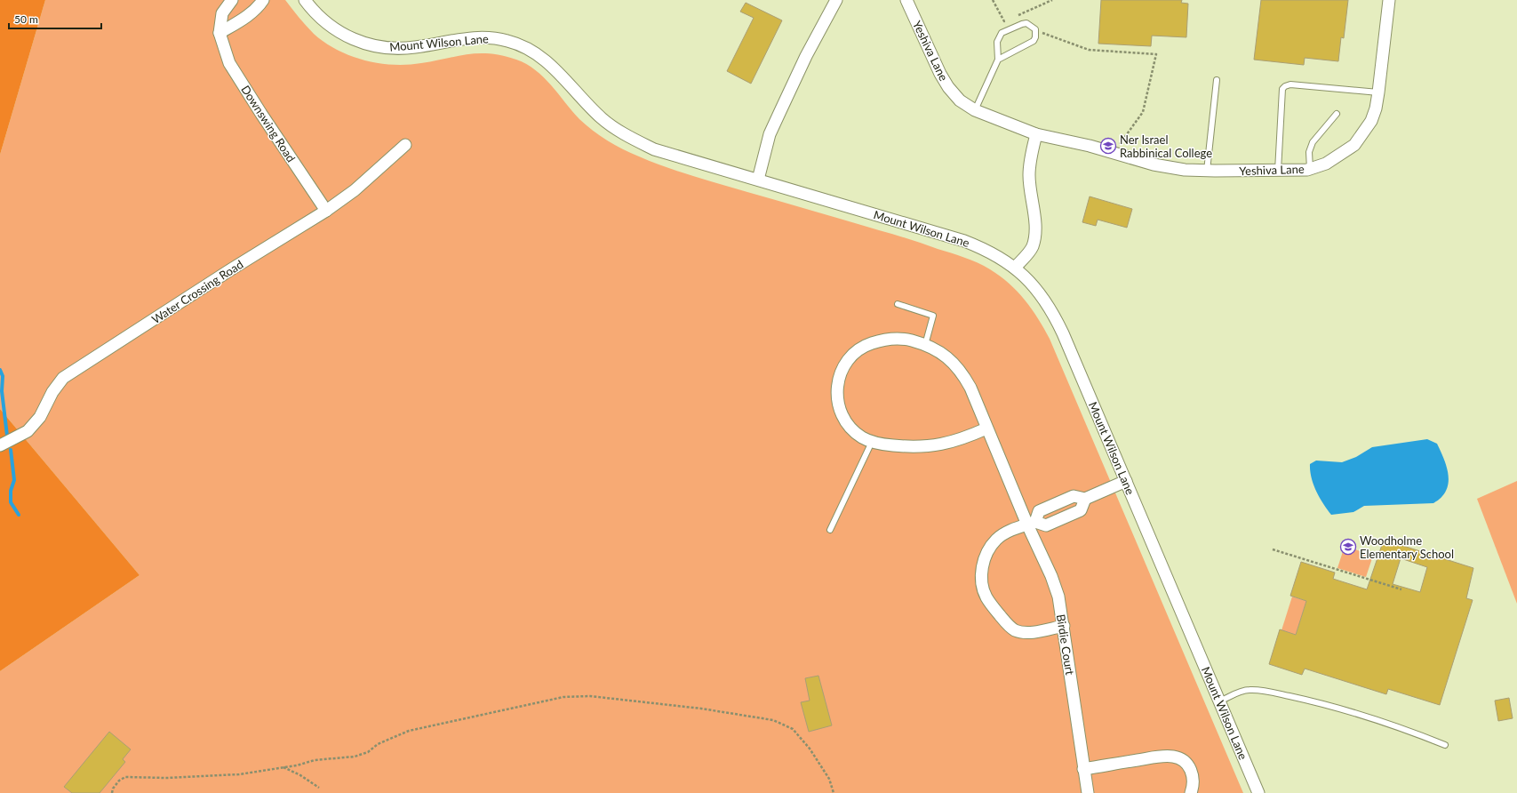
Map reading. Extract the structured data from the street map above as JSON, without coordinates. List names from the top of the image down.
{
  "streets": {
    "street": [
      "Mount Wilson Lane",
      "Yeshiva Lane",
      "Downswing Road",
      "Water Crossing Road",
      "Birdie Court"
    ]
  },
  "crossings": [
    ["Downswing Road", "Water Crossing Road"]
  ],
  "places": {
    "school or university": ["Ner Israel Rabbinical College", "Woodholme Elementary School"]
  },
  "scale_bar": "50 m"
}
